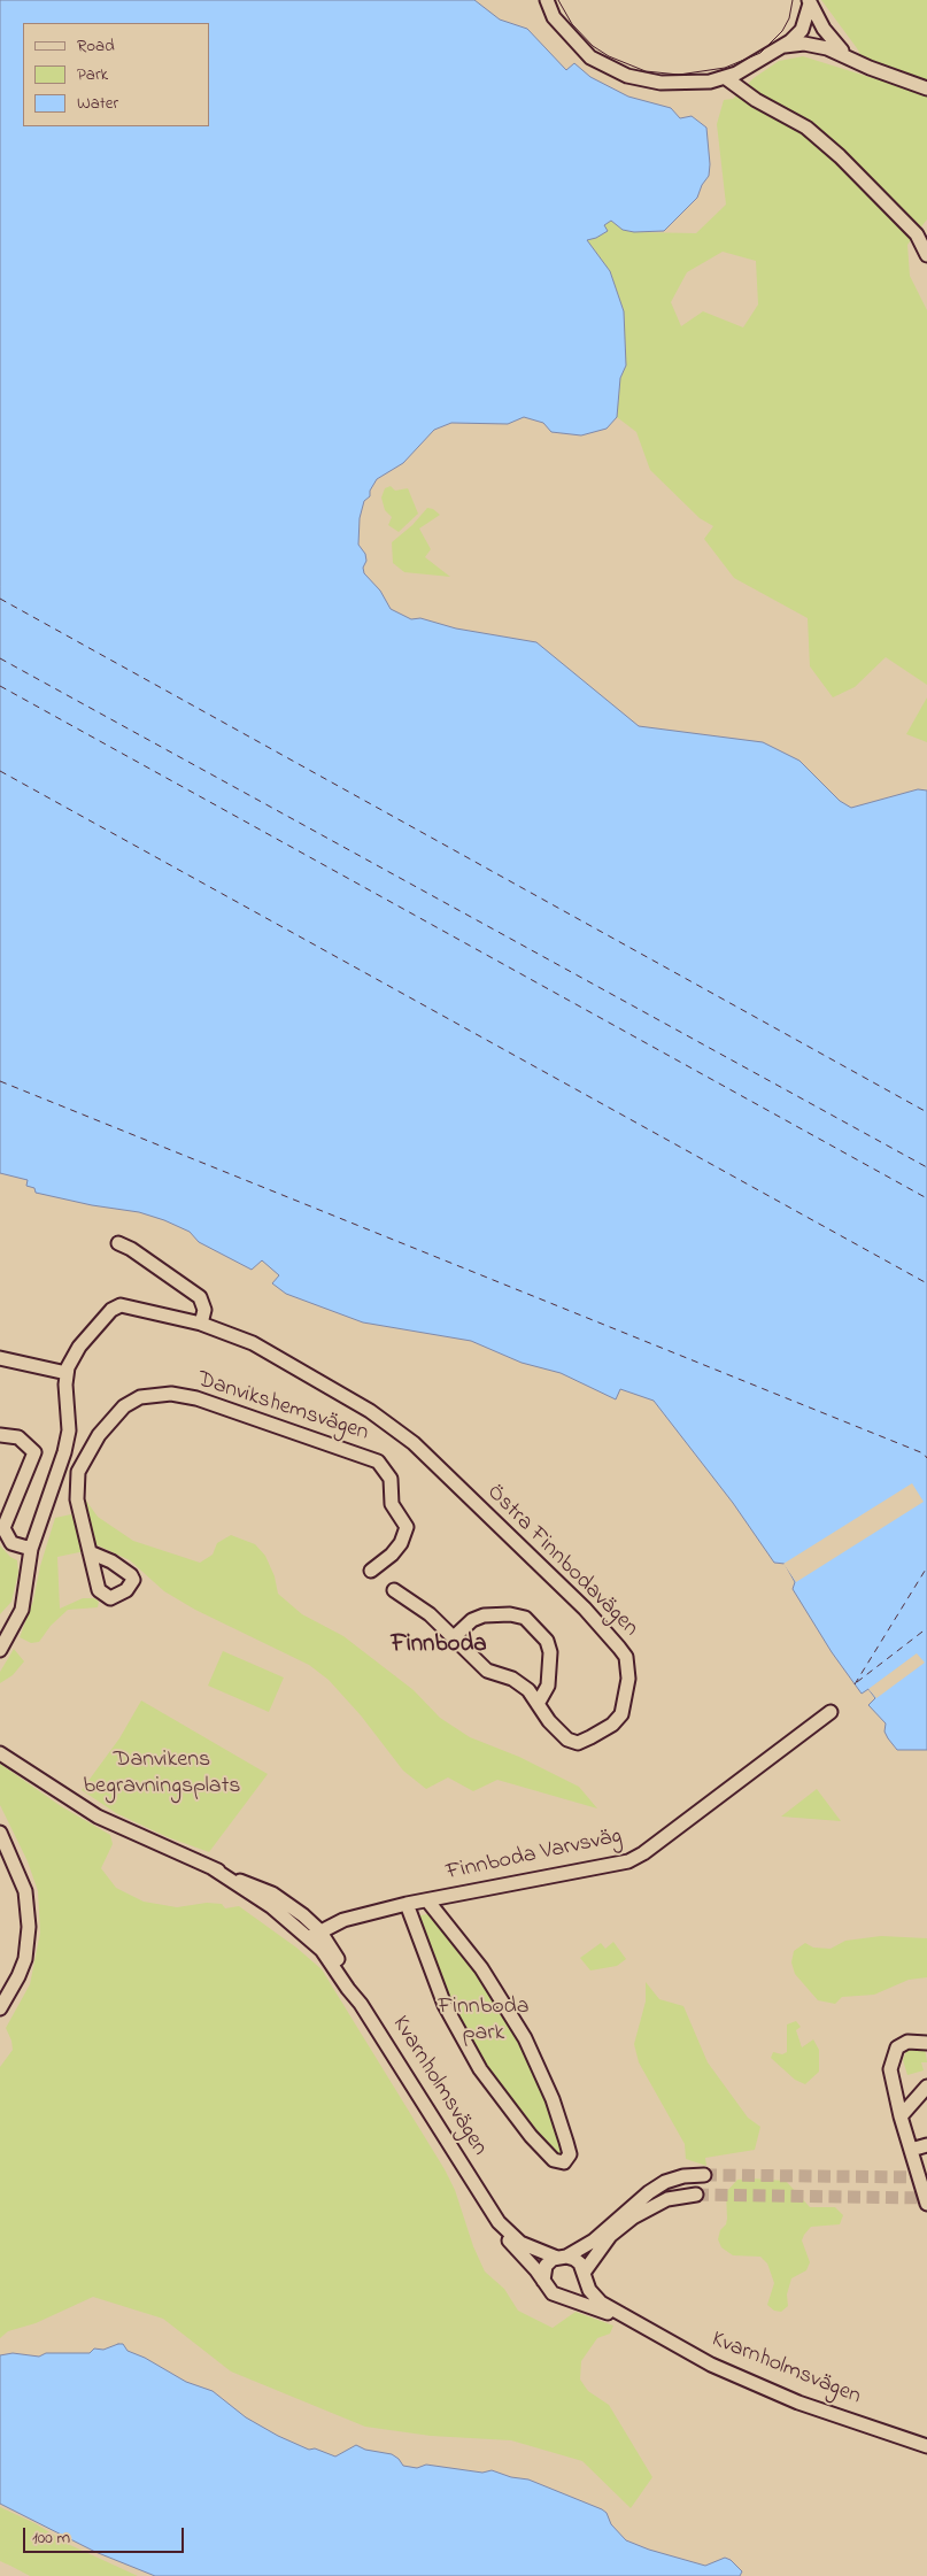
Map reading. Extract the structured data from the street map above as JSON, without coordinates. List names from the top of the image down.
{
  "streets": {
    "street": [
      "Danvikshemsvägen",
      "Östra Finnbodavägen",
      "Finnboda Varvsväg",
      "Kvarnholmsvägen"
    ]
  },
  "crossings": [
    ["Finnboda Varvsväg", "Kvarnholmsvägen"]
  ],
  "districts": ["Finnboda"],
  "parks": ["Danvikens begravningsplats", "Finnboda park"],
  "legend": ["Road", "Park", "Water"],
  "scale_bar": "100 m"
}
